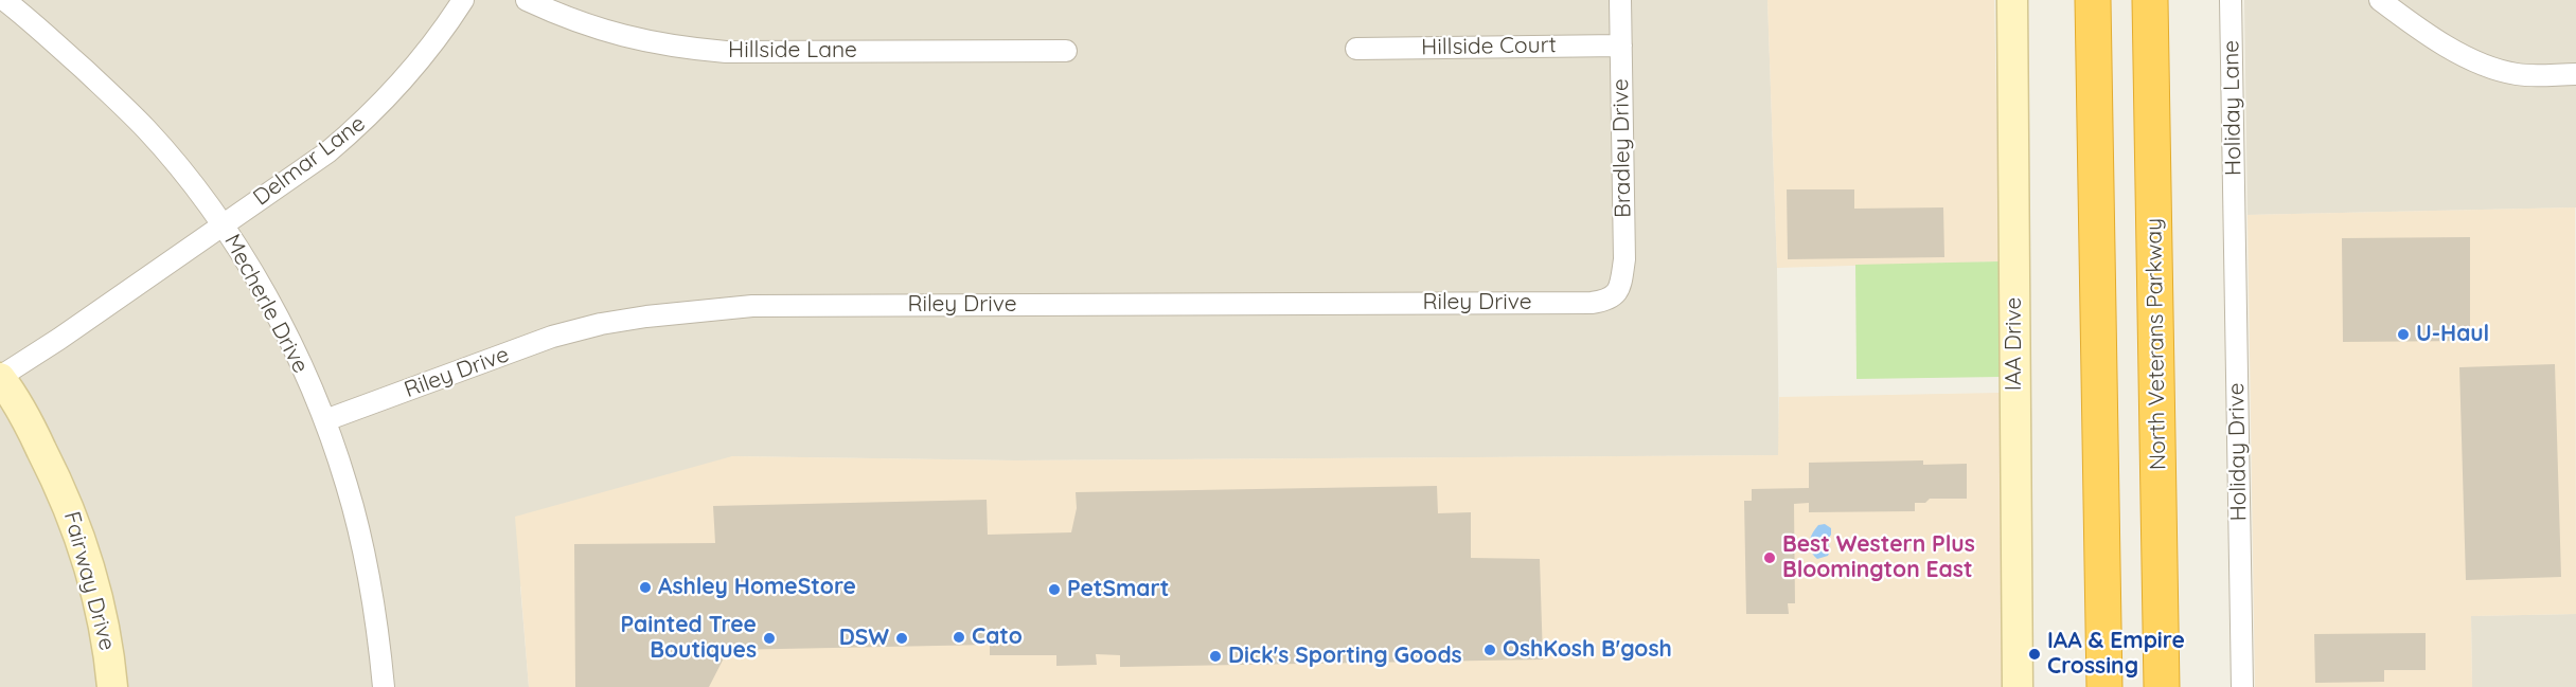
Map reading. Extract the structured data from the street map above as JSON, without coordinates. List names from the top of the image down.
{
  "streets": {
    "highway": ["North Veterans Parkway"],
    "street": [
      "Hillside Court",
      "Hillside Lane",
      "Holiday Lane",
      "Bradley Drive",
      "Delmar Lane",
      "Riley Drive",
      "Mecherle Drive",
      "IAA Drive",
      "Holiday Drive",
      "Fairway Drive"
    ]
  },
  "crossings": [
    ["Hillside Court", "Bradley Drive"],
    ["Holiday Lane", "Holiday Drive"],
    ["Bradley Drive", "Riley Drive"],
    ["Delmar Lane", "Mecherle Drive"],
    ["Delmar Lane", "Fairway Drive"],
    ["Riley Drive", "Mecherle Drive"]
  ],
  "places": [
    "U-Haul",
    "Best Western Plus Bloomington East",
    "Ashley HomeStore",
    "PetSmart",
    "Cato",
    "Painted Tree Boutiques",
    "DSW",
    "OshKosh B'gosh",
    "IAA & Empire Crossing",
    "Dick's Sporting Goods"
  ]
}
